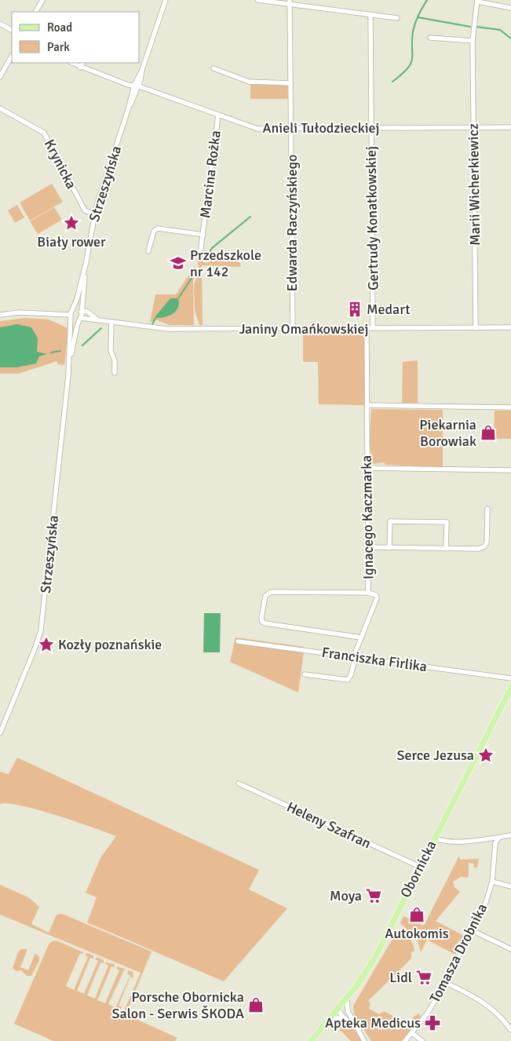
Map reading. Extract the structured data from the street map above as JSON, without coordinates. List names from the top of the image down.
{
  "streets": {
    "main road": ["Obornicka"],
    "street": [
      "Anieli Tułodzieckiej",
      "Krynicka",
      "Marcina Rożka",
      "Strzeszyńska",
      "Marii Wicherkiewicz",
      "Gertrudy Konatkowskiej",
      "Edwarda Raczyńskiego",
      "Janiny Omańkowskiej",
      "Ignacego Kaczmarka",
      "Franciszka Firlika",
      "Heleny Szafran",
      "Tomasza Drobnika"
    ]
  },
  "crossings": [
    ["Anieli Tułodzieckiej", "Marcina Rożka"],
    ["Anieli Tułodzieckiej", "Strzeszyńska"],
    ["Anieli Tułodzieckiej", "Marii Wicherkiewicz"],
    ["Anieli Tułodzieckiej", "Gertrudy Konatkowskiej"],
    ["Anieli Tułodzieckiej", "Edwarda Raczyńskiego"],
    ["Krynicka", "Strzeszyńska"],
    ["Strzeszyńska", "Janiny Omańkowskiej"],
    ["Marii Wicherkiewicz", "Janiny Omańkowskiej"],
    ["Gertrudy Konatkowskiej", "Janiny Omańkowskiej"],
    ["Edwarda Raczyńskiego", "Janiny Omańkowskiej"],
    ["Janiny Omańkowskiej", "Ignacego Kaczmarka"],
    ["Ignacego Kaczmarka", "Franciszka Firlika"],
    ["Heleny Szafran", "Obornicka"]
  ],
  "places": {
    "place": ["Biały rower", "Kozły poznańskie", "Serce Jezusa"],
    "school or university": ["Przedszkole nr 142"],
    "building": ["Medart"],
    "shop": ["Piekarnia Borowiak", "Autokomis", "Porsche Obornicka Salon - Serwis ŠKODA"],
    "supermarket": ["Moya", "Lidl"],
    "pharmacy": ["Apteka Medicus"]
  },
  "legend": ["Road", "Park"]
}
